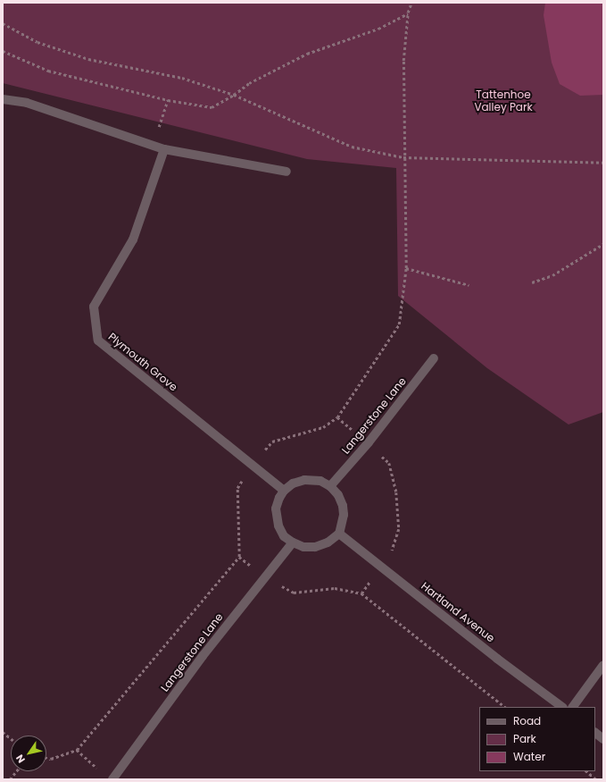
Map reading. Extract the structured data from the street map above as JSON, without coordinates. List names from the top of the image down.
{
  "streets": {
    "street": ["Plymouth Grove", "Langerstone Lane", "Hartland Avenue"]
  },
  "crossings": [
    ["Plymouth Grove", "Langerstone Lane"],
    ["Plymouth Grove", "Hartland Avenue"],
    ["Langerstone Lane", "Hartland Avenue"]
  ],
  "parks": ["Tattenhoe Valley Park"],
  "legend": ["Road", "Park", "Water"],
  "north": "bottom left"
}
